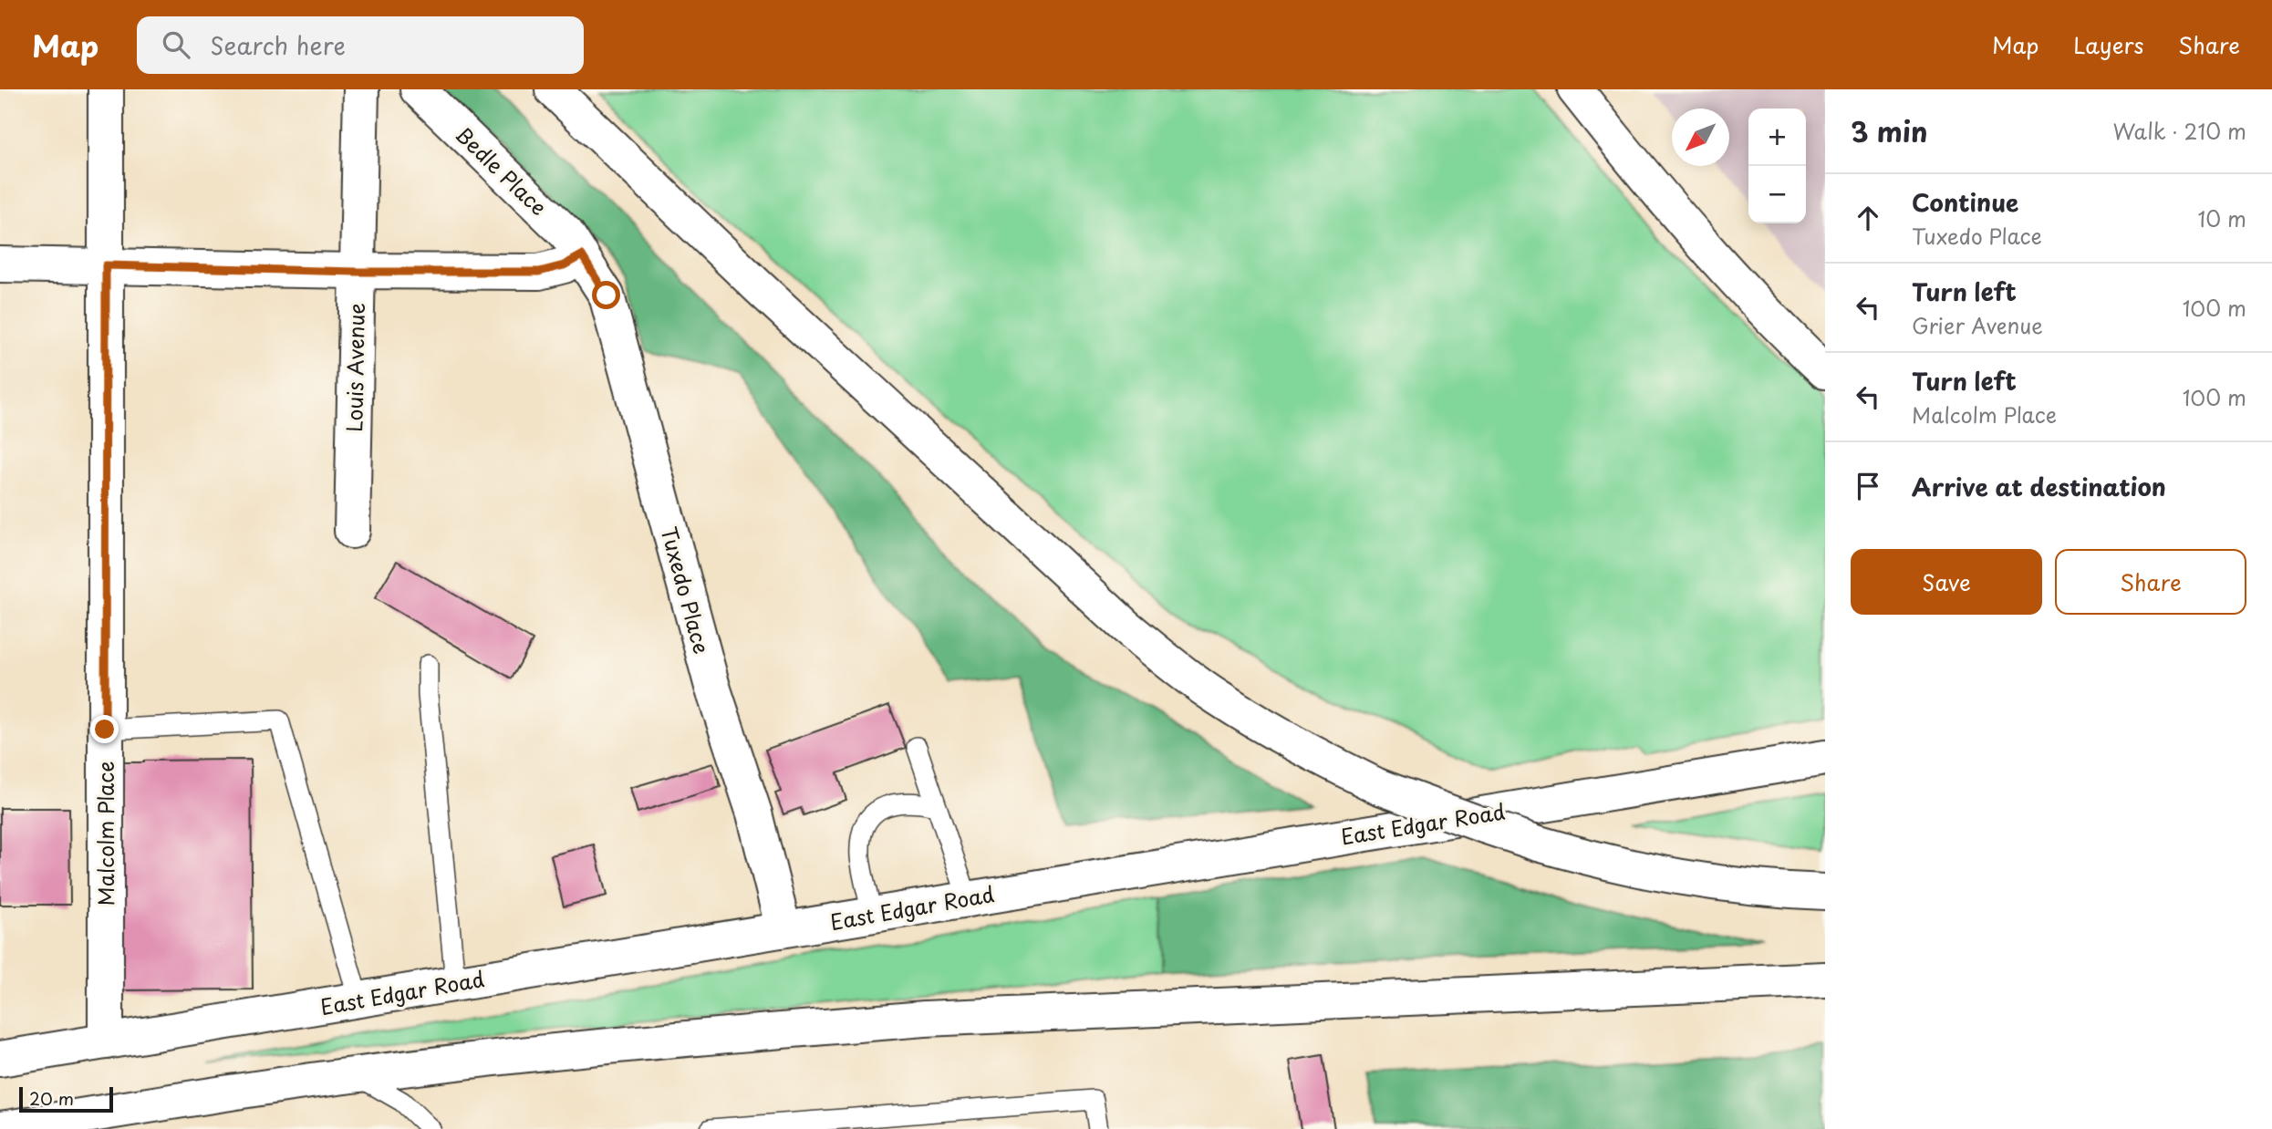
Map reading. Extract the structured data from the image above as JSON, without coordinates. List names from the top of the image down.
{
  "streets": {
    "main road": [
      "Bedle Place",
      "Louis Avenue",
      "Tuxedo Place",
      "East Edgar Road",
      "Malcolm Place"
    ]
  },
  "crossings": [
    ["Bedle Place", "Tuxedo Place"],
    ["Tuxedo Place", "East Edgar Road"],
    ["East Edgar Road", "Malcolm Place"]
  ],
  "scale_bar": "20 m",
  "north": "bottom left",
  "page": {
    "header": "Map",
    "search": "Search here",
    "nav": ["Map", "Layers", "Share"],
    "heading": ["3 min", "Walk · 210 m"],
    "map_buttons": ["+", "−"],
    "list": [
      ["Continue", "Tuxedo Place", "10 m"],
      ["Turn left", "Grier Avenue", "100 m"],
      ["Turn left", "Malcolm Place", "100 m"],
      "Arrive at destination"
    ],
    "buttons": ["Save", "Share"],
    "scale": "20 m"
  }
}
